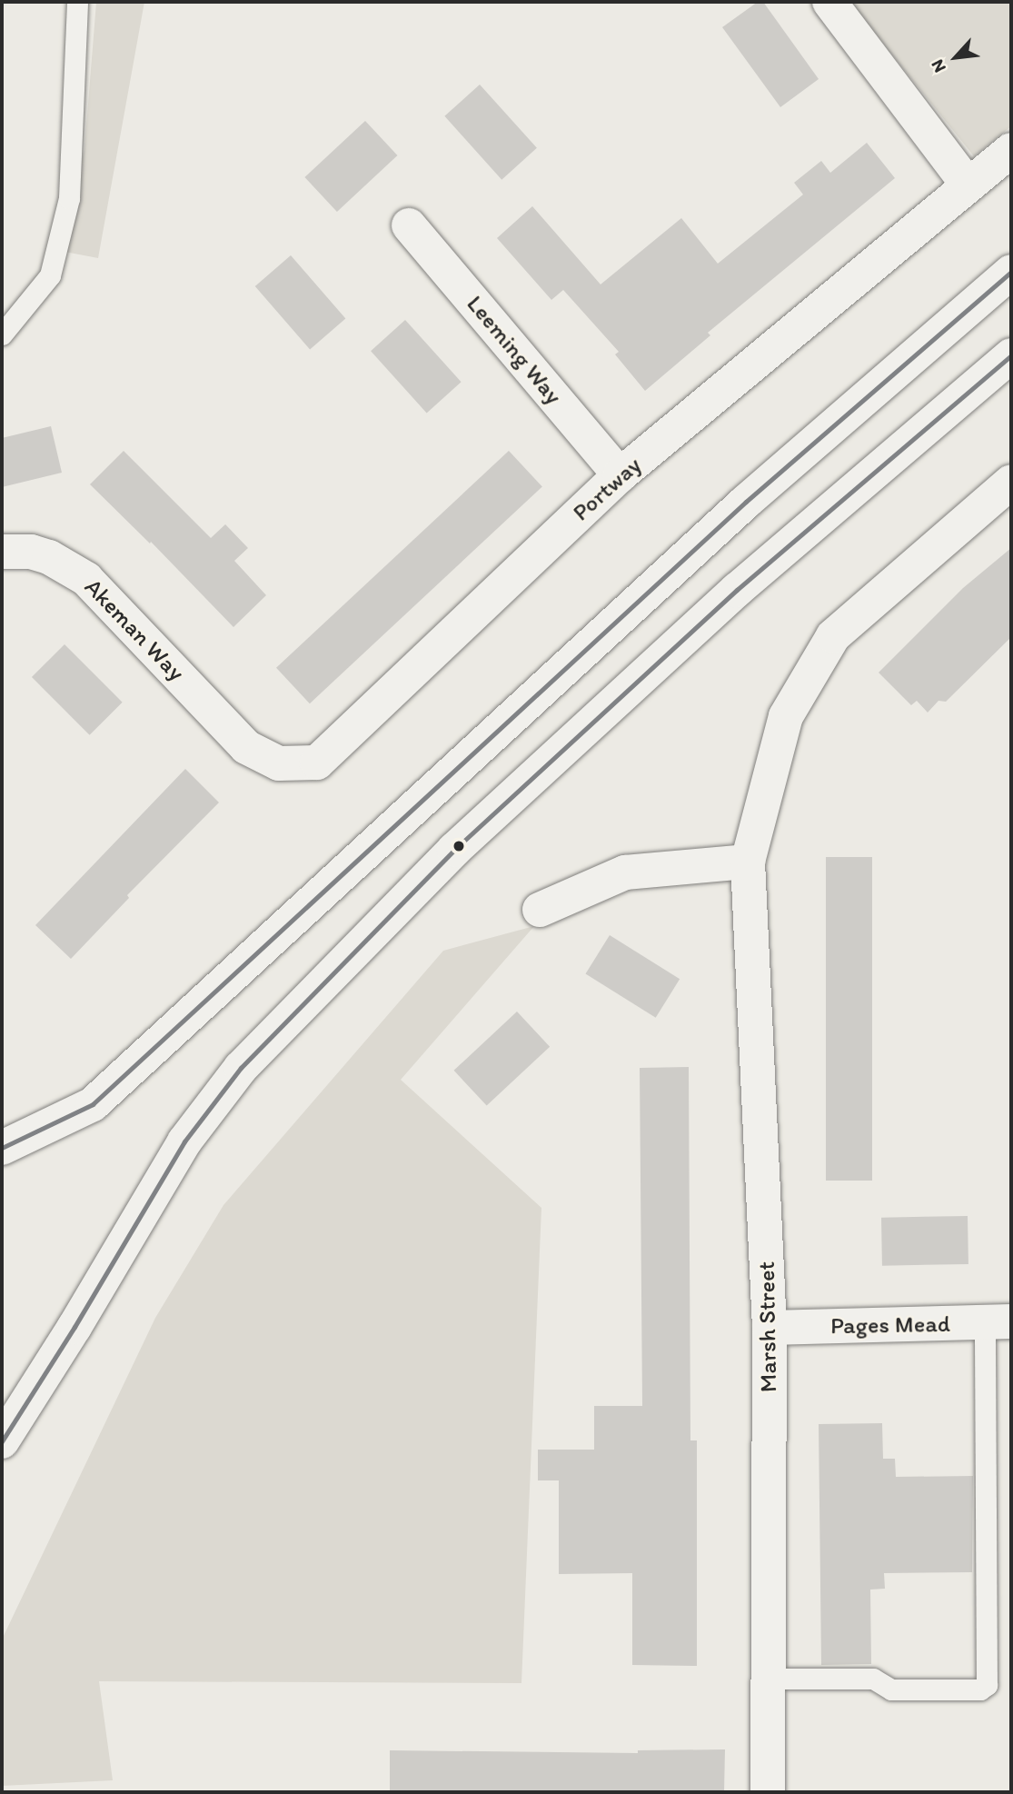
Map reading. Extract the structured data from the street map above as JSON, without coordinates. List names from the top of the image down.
{
  "streets": {
    "main road": [
      "Leeming Way",
      "Portway",
      "Akeman Way",
      "Pages Mead",
      "Marsh Street"
    ]
  },
  "crossings": [
    ["Leeming Way", "Portway"],
    ["Portway", "Akeman Way"],
    ["Pages Mead", "Marsh Street"]
  ],
  "north": "bottom left"
}
